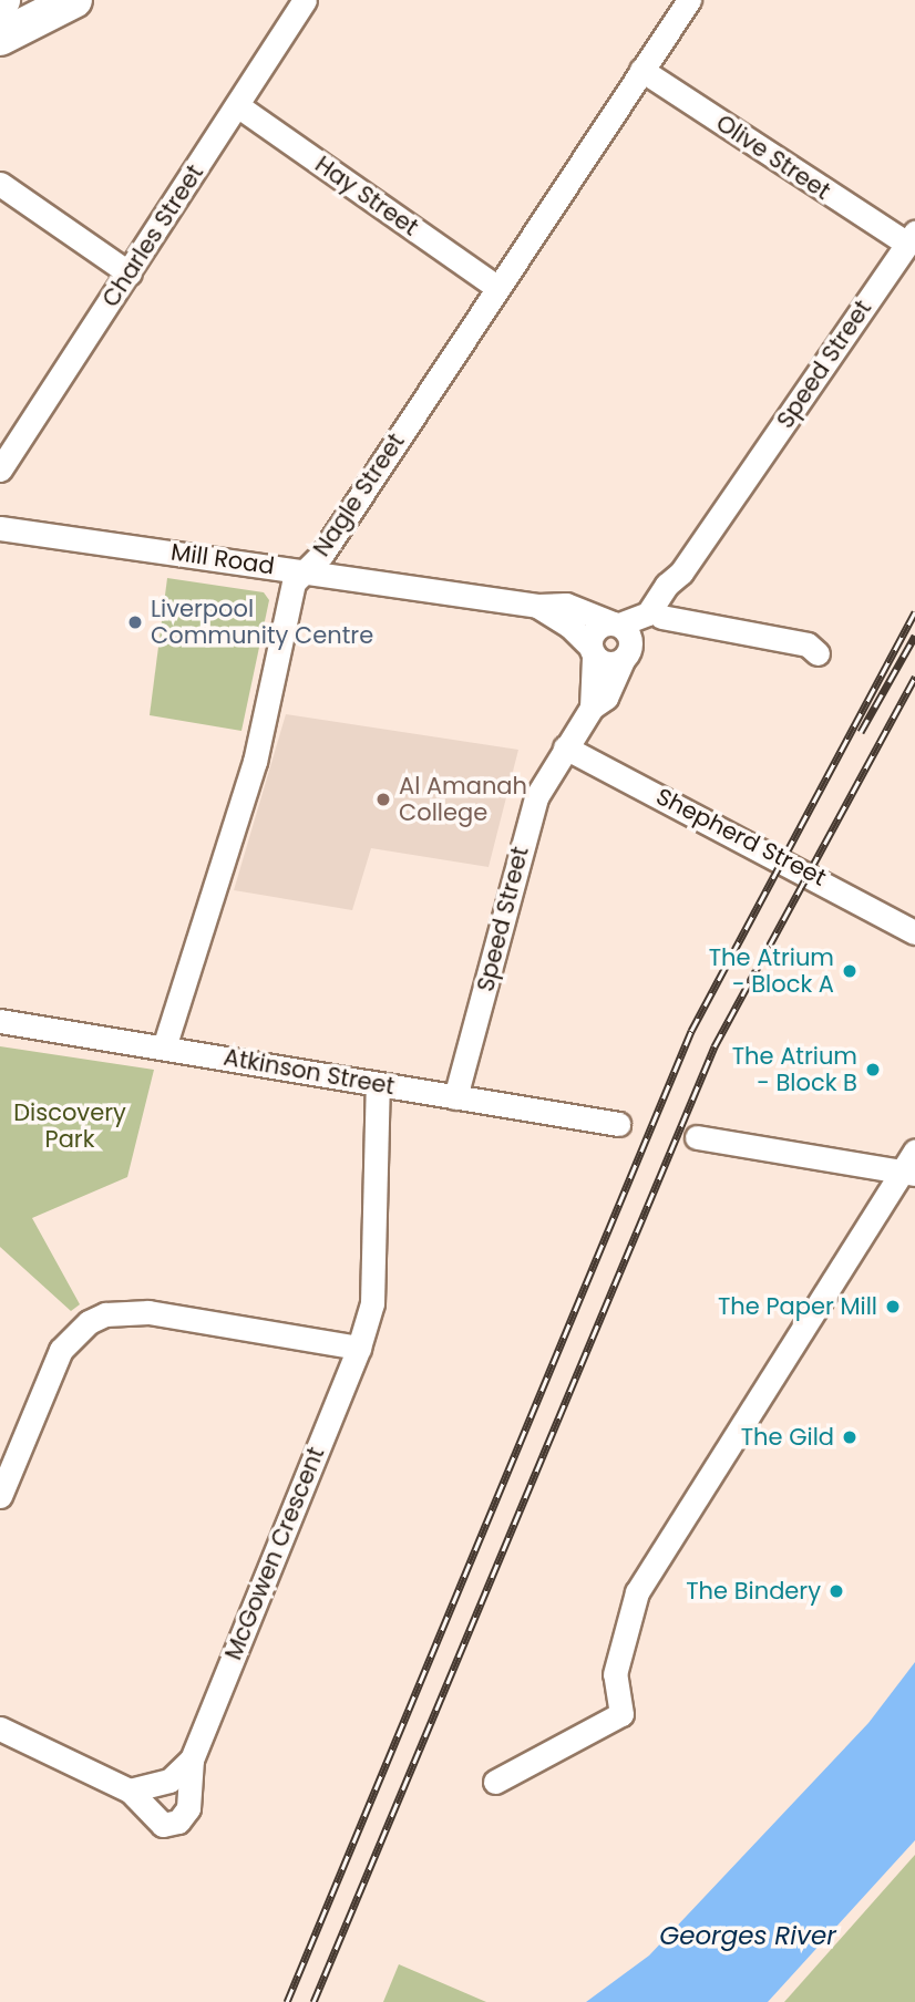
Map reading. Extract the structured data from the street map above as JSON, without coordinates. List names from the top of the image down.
{
  "streets": {
    "street": [
      "Olive Street",
      "Hay Street",
      "Charles Street",
      "Speed Street",
      "Nagle Street",
      "Mill Road",
      "Shepherd Street",
      "Atkinson Street",
      "McGowen Crescent"
    ]
  },
  "crossings": [
    ["Olive Street", "Speed Street"],
    ["Olive Street", "Nagle Street"],
    ["Hay Street", "Charles Street"],
    ["Hay Street", "Nagle Street"],
    ["Speed Street", "Mill Road"],
    ["Speed Street", "Shepherd Street"],
    ["Speed Street", "Atkinson Street"],
    ["Nagle Street", "Mill Road"],
    ["Nagle Street", "Atkinson Street"],
    ["Atkinson Street", "McGowen Crescent"]
  ],
  "water": ["Georges River"],
  "parks": ["Discovery Park"],
  "places": [
    "Liverpool Community Centre",
    "Al Amanah College",
    "The Atrium - Block A",
    "The Atrium - Block B",
    "The Paper Mill",
    "The Gild",
    "The Bindery"
  ]
}
